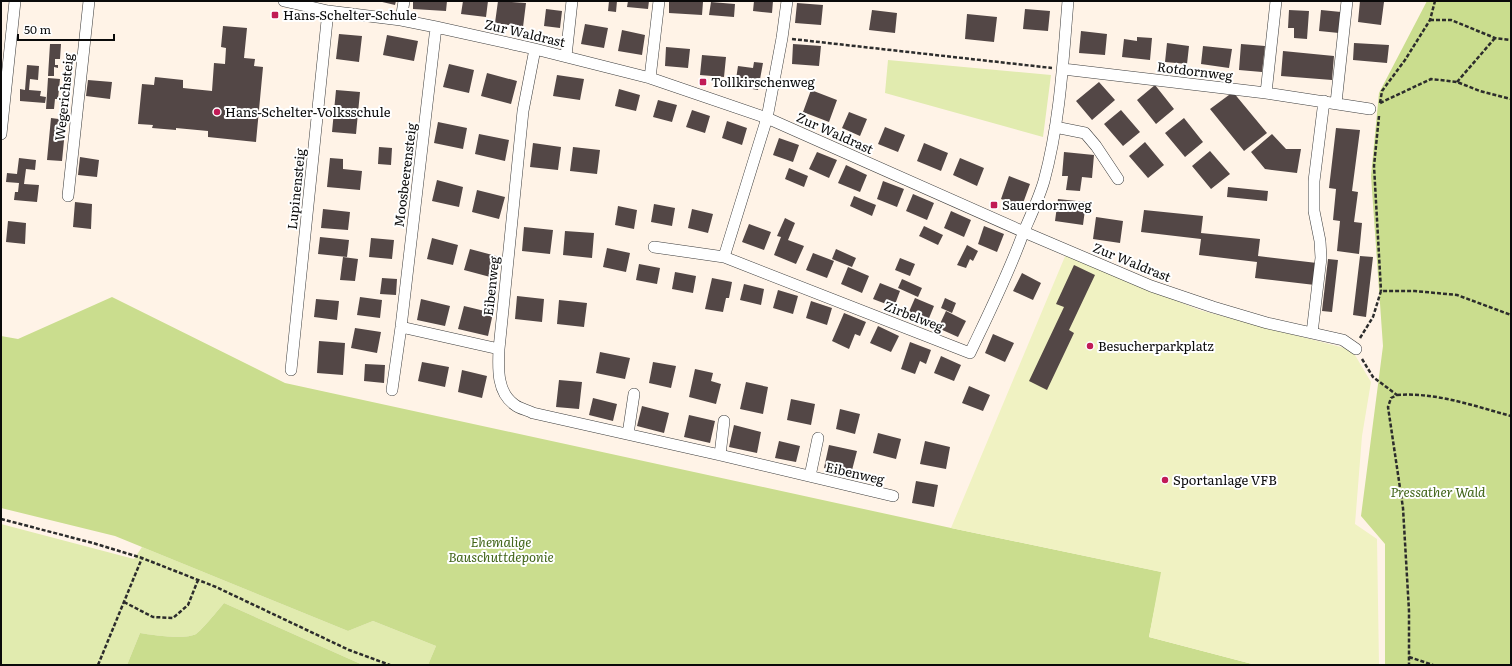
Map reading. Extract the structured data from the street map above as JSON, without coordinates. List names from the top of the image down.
{
  "streets": {
    "street": [
      "Zur Waldrast",
      "Rotdornweg",
      "Wegerichsteig",
      "Moosbeerensteig",
      "Lupinensteig",
      "Eibenweg",
      "Zirbelweg"
    ]
  },
  "crossings": [
    ["Zur Waldrast", "Moosbeerensteig"],
    ["Zur Waldrast", "Lupinensteig"],
    ["Zur Waldrast", "Eibenweg"],
    ["Zur Waldrast", "Zirbelweg"]
  ],
  "parks": ["Pressather Wald", "Ehemalige Bauschuttdeponie"],
  "places": {
    "transit": ["Hans-Schelter-Schule", "Tollkirschenweg", "Sauerdornweg"],
    "other": ["Hans-Schelter-Volksschule", "Besucherparkplatz", "Sportanlage VFB"]
  },
  "scale_bar": "50 m"
}
